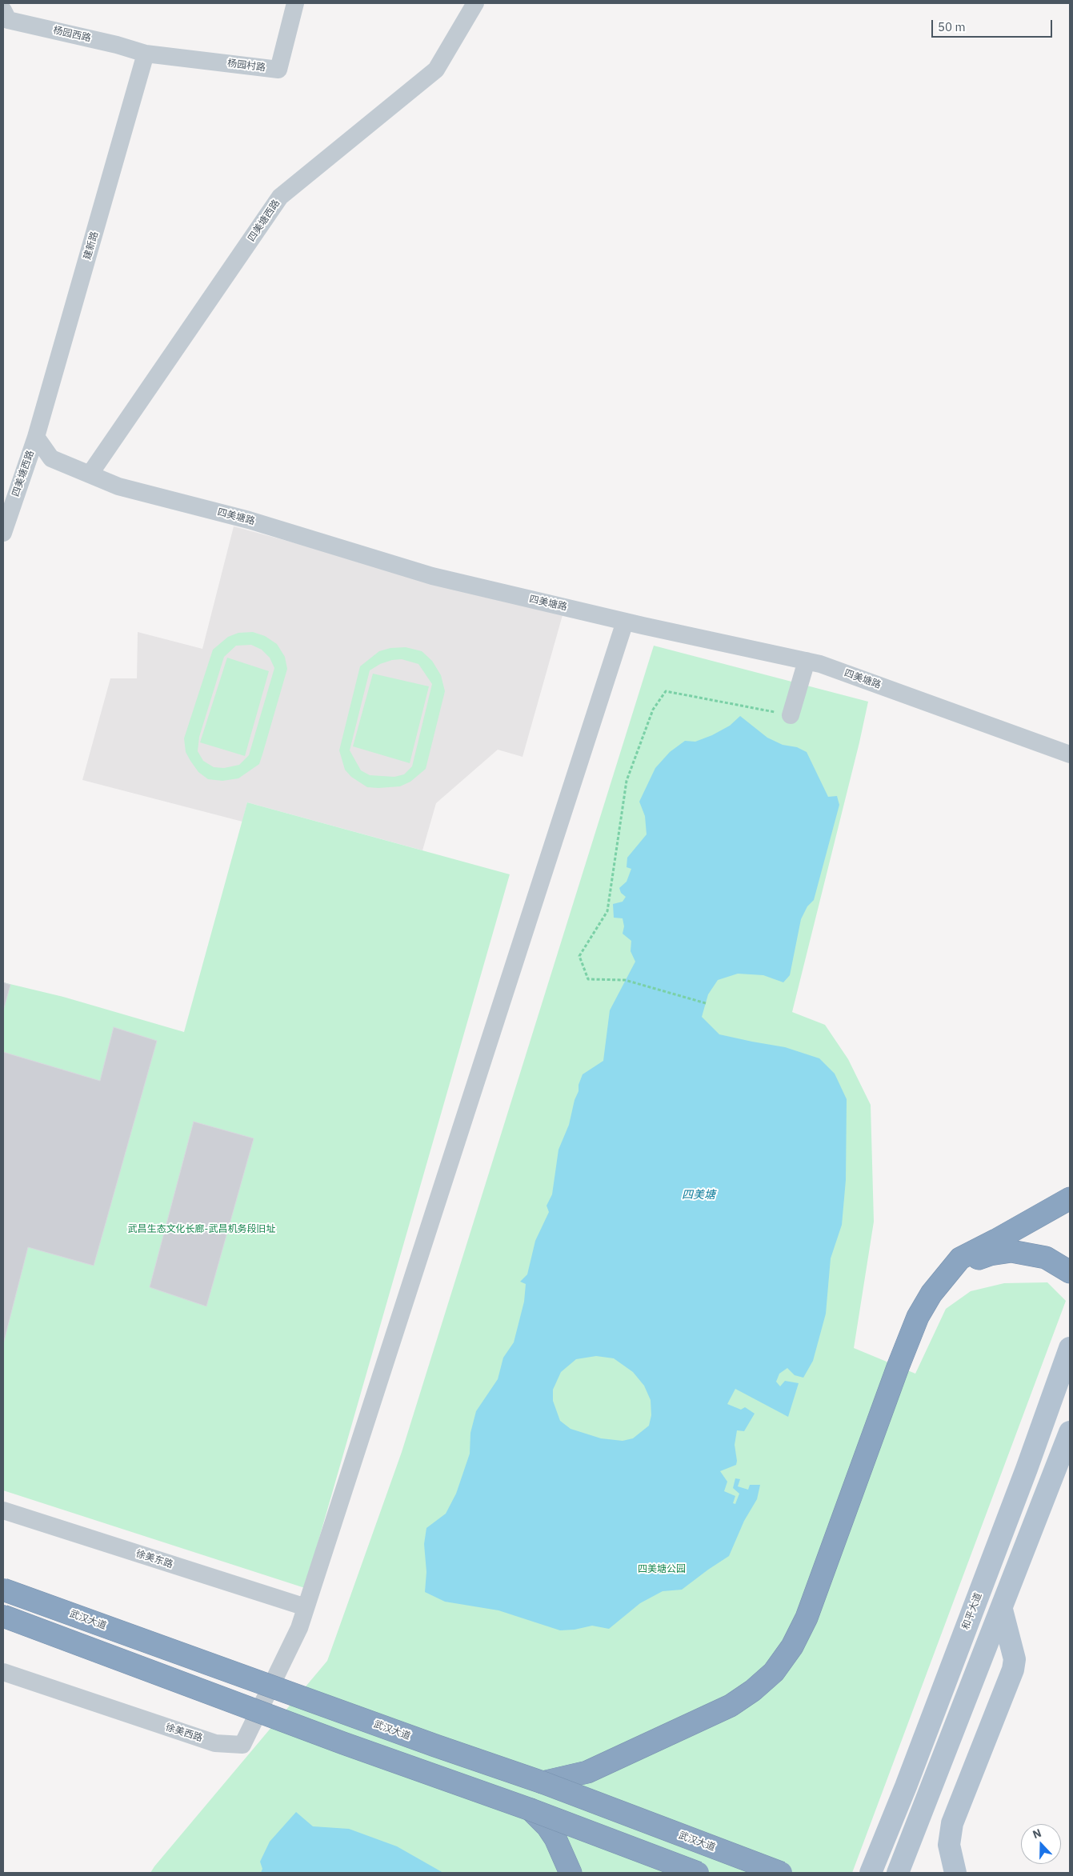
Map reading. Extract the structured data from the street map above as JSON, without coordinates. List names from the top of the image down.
{
  "streets": {
    "highway": ["武汉大道"],
    "main road": ["和平大道"],
    "street": [
      "杨园西路",
      "杨园村路",
      "四美塘西路",
      "建新路",
      "四美塘路",
      "徐美东路",
      "徐美西路"
    ]
  },
  "crossings": [
    ["杨园西路", "杨园村路"],
    ["杨园西路", "建新路"],
    ["杨园村路", "建新路"],
    ["四美塘西路", "建新路"],
    ["四美塘西路", "四美塘路"],
    ["建新路", "四美塘路"],
    ["徐美东路", "徐美西路"]
  ],
  "water": ["四美塘"],
  "parks": ["武昌生态文化长廊-武昌机务段旧址", "四美塘公园"],
  "scale_bar": "50 m",
  "north": "top"
}
